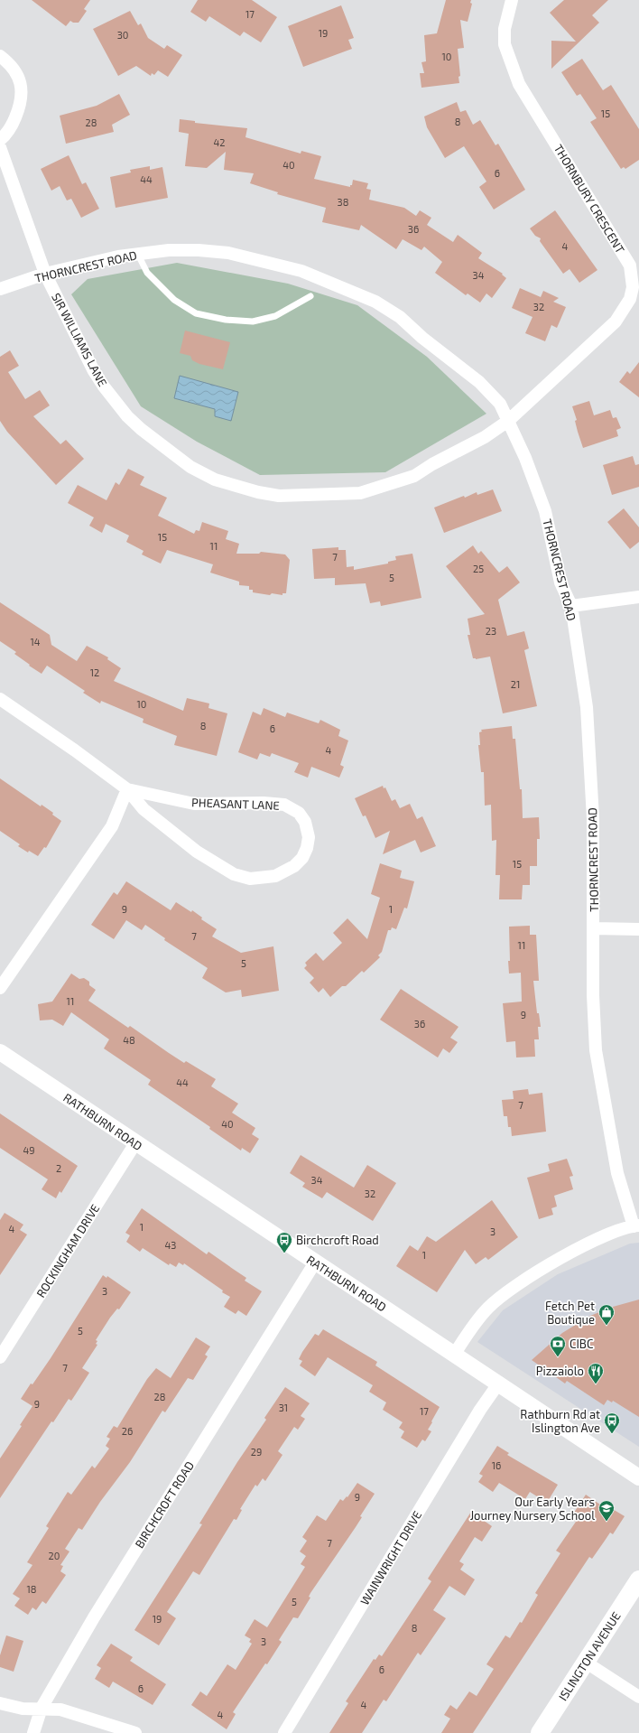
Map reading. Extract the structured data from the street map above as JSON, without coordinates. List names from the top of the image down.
{
  "streets": {
    "main road": ["ISLINGTON AVENUE"],
    "street": [
      "THORNBURY CRESCENT",
      "THORNCREST ROAD",
      "SIR WILLIAMS LANE",
      "PHEASANT LANE",
      "RATHBURN ROAD",
      "ROCKINGHAM DRIVE",
      "BIRCHCROFT ROAD",
      "WAINWRIGHT DRIVE"
    ]
  },
  "crossings": [
    ["THORNBURY CRESCENT", "THORNCREST ROAD"],
    ["THORNBURY CRESCENT", "SIR WILLIAMS LANE"],
    ["THORNCREST ROAD", "SIR WILLIAMS LANE"],
    ["THORNCREST ROAD", "RATHBURN ROAD"],
    ["RATHBURN ROAD", "ROCKINGHAM DRIVE"],
    ["RATHBURN ROAD", "BIRCHCROFT ROAD"],
    ["RATHBURN ROAD", "WAINWRIGHT DRIVE"]
  ],
  "places": {
    "bus stop": ["Birchcroft Road", "Rathburn Rd at Islington Ave"],
    "shop": ["Fetch Pet Boutique"],
    "bank": ["CIBC"],
    "restaurant": ["Pizzaiolo"],
    "school or university": ["Our Early Years Journey Nursery School"]
  },
  "house_numbers": [
    "17",
    "19",
    "30",
    "10",
    "15",
    "8",
    "28",
    "42",
    "40",
    "6",
    "44",
    "38",
    "36",
    "4",
    "34",
    "32",
    "15",
    "11",
    "7",
    "25",
    "5",
    "23",
    "14",
    "12",
    "21",
    "10",
    "8",
    "6",
    "4",
    "15",
    "9",
    "1",
    "7",
    "11",
    "5",
    "11",
    "9",
    "36",
    "48",
    "44",
    "7",
    "40",
    "49",
    "2",
    "34",
    "32",
    "1",
    "4",
    "3",
    "43",
    "1",
    "3",
    "5",
    "7",
    "28",
    "9",
    "31",
    "17",
    "26",
    "29",
    "16",
    "9",
    "7",
    "20",
    "18",
    "5",
    "19",
    "8",
    "3",
    "6",
    "6",
    "4",
    "4"
  ]
}
